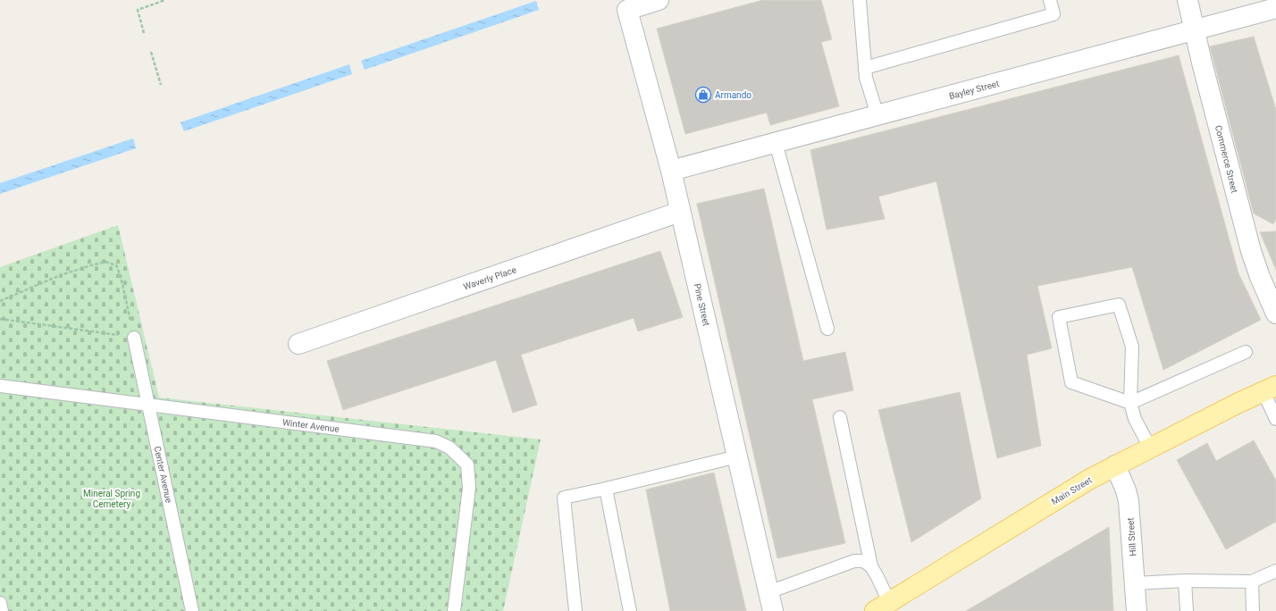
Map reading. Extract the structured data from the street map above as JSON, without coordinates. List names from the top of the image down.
{
  "streets": {
    "main road": ["Main Street"],
    "street": [
      "Bayley Street",
      "Commerce Street",
      "Waverly Place",
      "Pine Street",
      "Hill Street"
    ],
    "lane": ["Winter Avenue", "Center Avenue"]
  },
  "crossings": [
    ["Bayley Street", "Commerce Street"],
    ["Bayley Street", "Pine Street"],
    ["Waverly Place", "Pine Street"],
    ["Winter Avenue", "Center Avenue"],
    ["Main Street", "Hill Street"]
  ],
  "parks": ["Mineral Spring Cemetery"],
  "places": {
    "shop": ["Armando"]
  }
}
